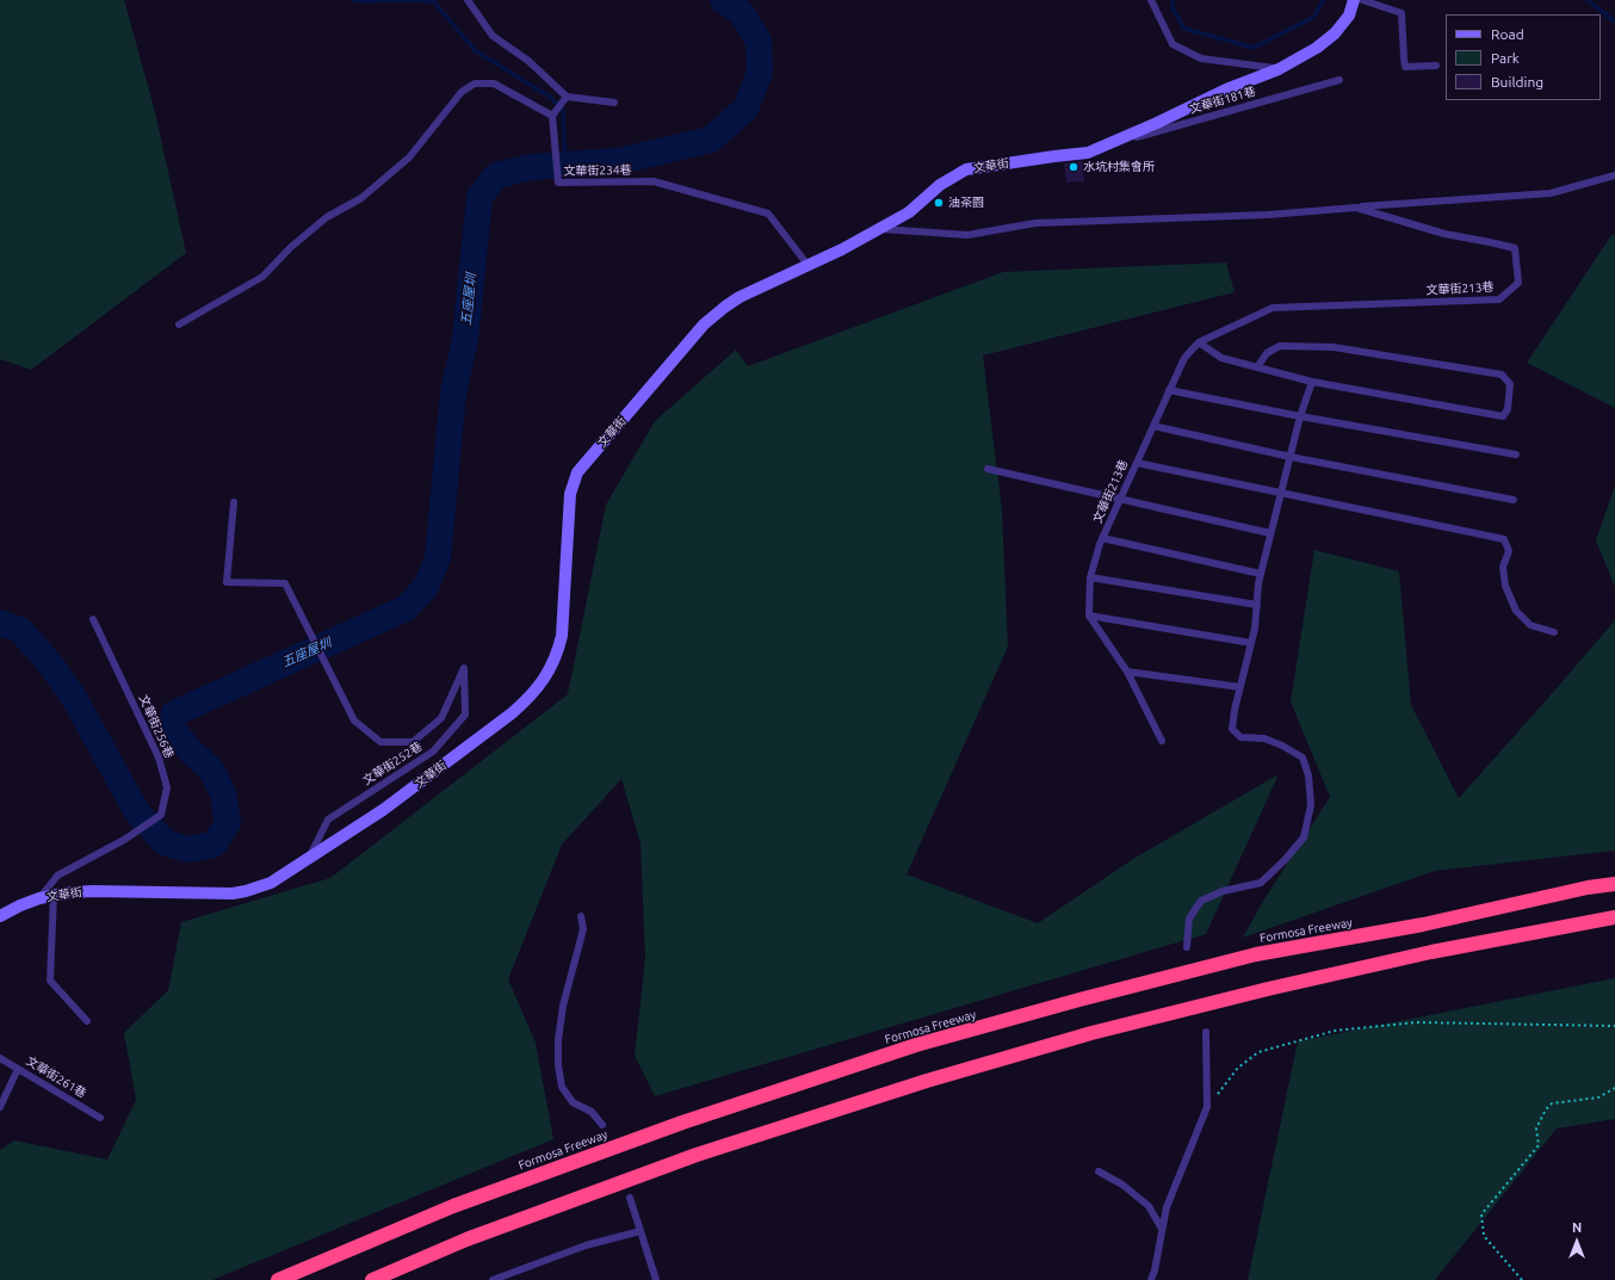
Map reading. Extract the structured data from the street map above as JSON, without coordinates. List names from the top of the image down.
{
  "streets": {
    "highway": ["Formosa Freeway"],
    "street": ["文華街"],
    "lane": [
      "文華街181巷",
      "文華街234巷",
      "文華街213巷",
      "文華街256巷",
      "文華街252巷",
      "文華街261巷"
    ]
  },
  "crossings": [
    ["文華街181巷", "文華街"],
    ["文華街", "文華街234巷"],
    ["文華街", "文華街213巷"],
    ["文華街", "文華街256巷"],
    ["文華街", "文華街252巷"]
  ],
  "water": ["五座屋圳"],
  "places": ["水坑村集會所", "油茶園"],
  "legend": ["Road", "Park", "Building"],
  "north": "top"
}
